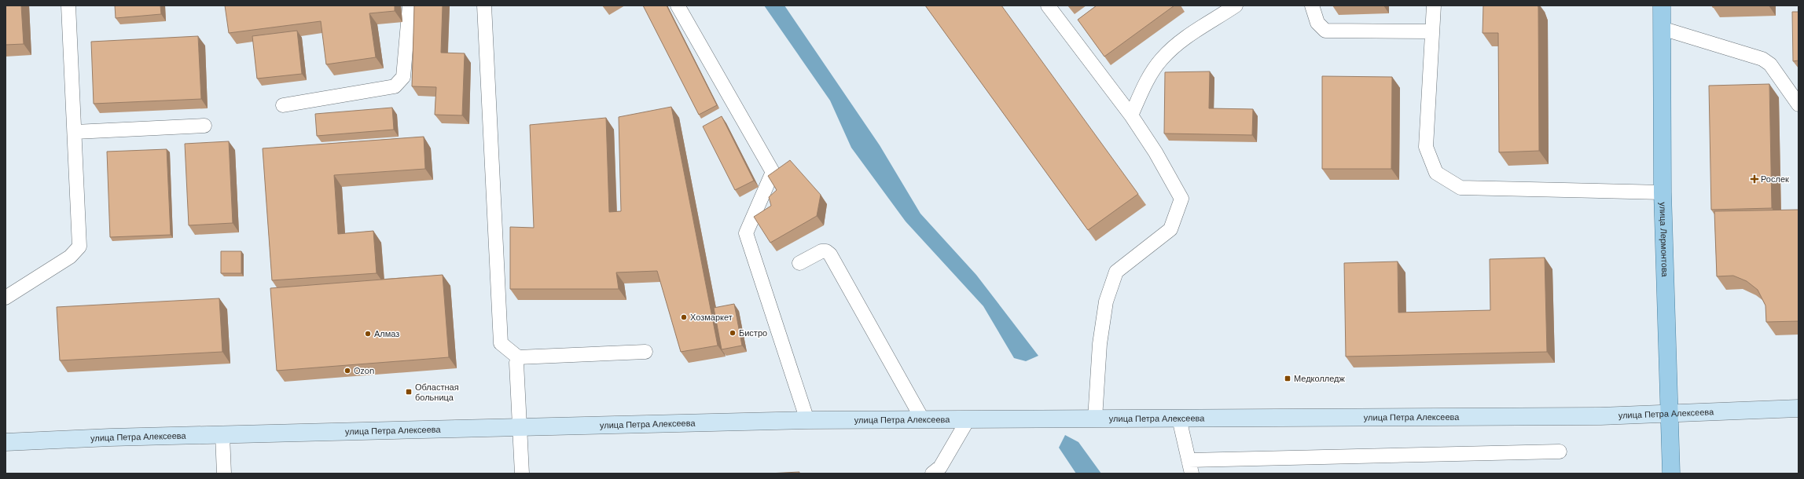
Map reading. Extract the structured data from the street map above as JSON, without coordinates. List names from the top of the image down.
{
  "streets": {
    "main road": ["улица Лермонтова"],
    "street": ["улица Петра Алексеева"]
  },
  "crossings": [
    ["улица Лермонтова", "улица Петра Алексеева"]
  ],
  "places": {
    "health": ["Рослек"],
    "other": [
      "Хозмаркет",
      "Бистро",
      "Алмаз",
      "Ozon"
    ],
    "transit": ["Медколледж", "Областная больница"]
  }
}
